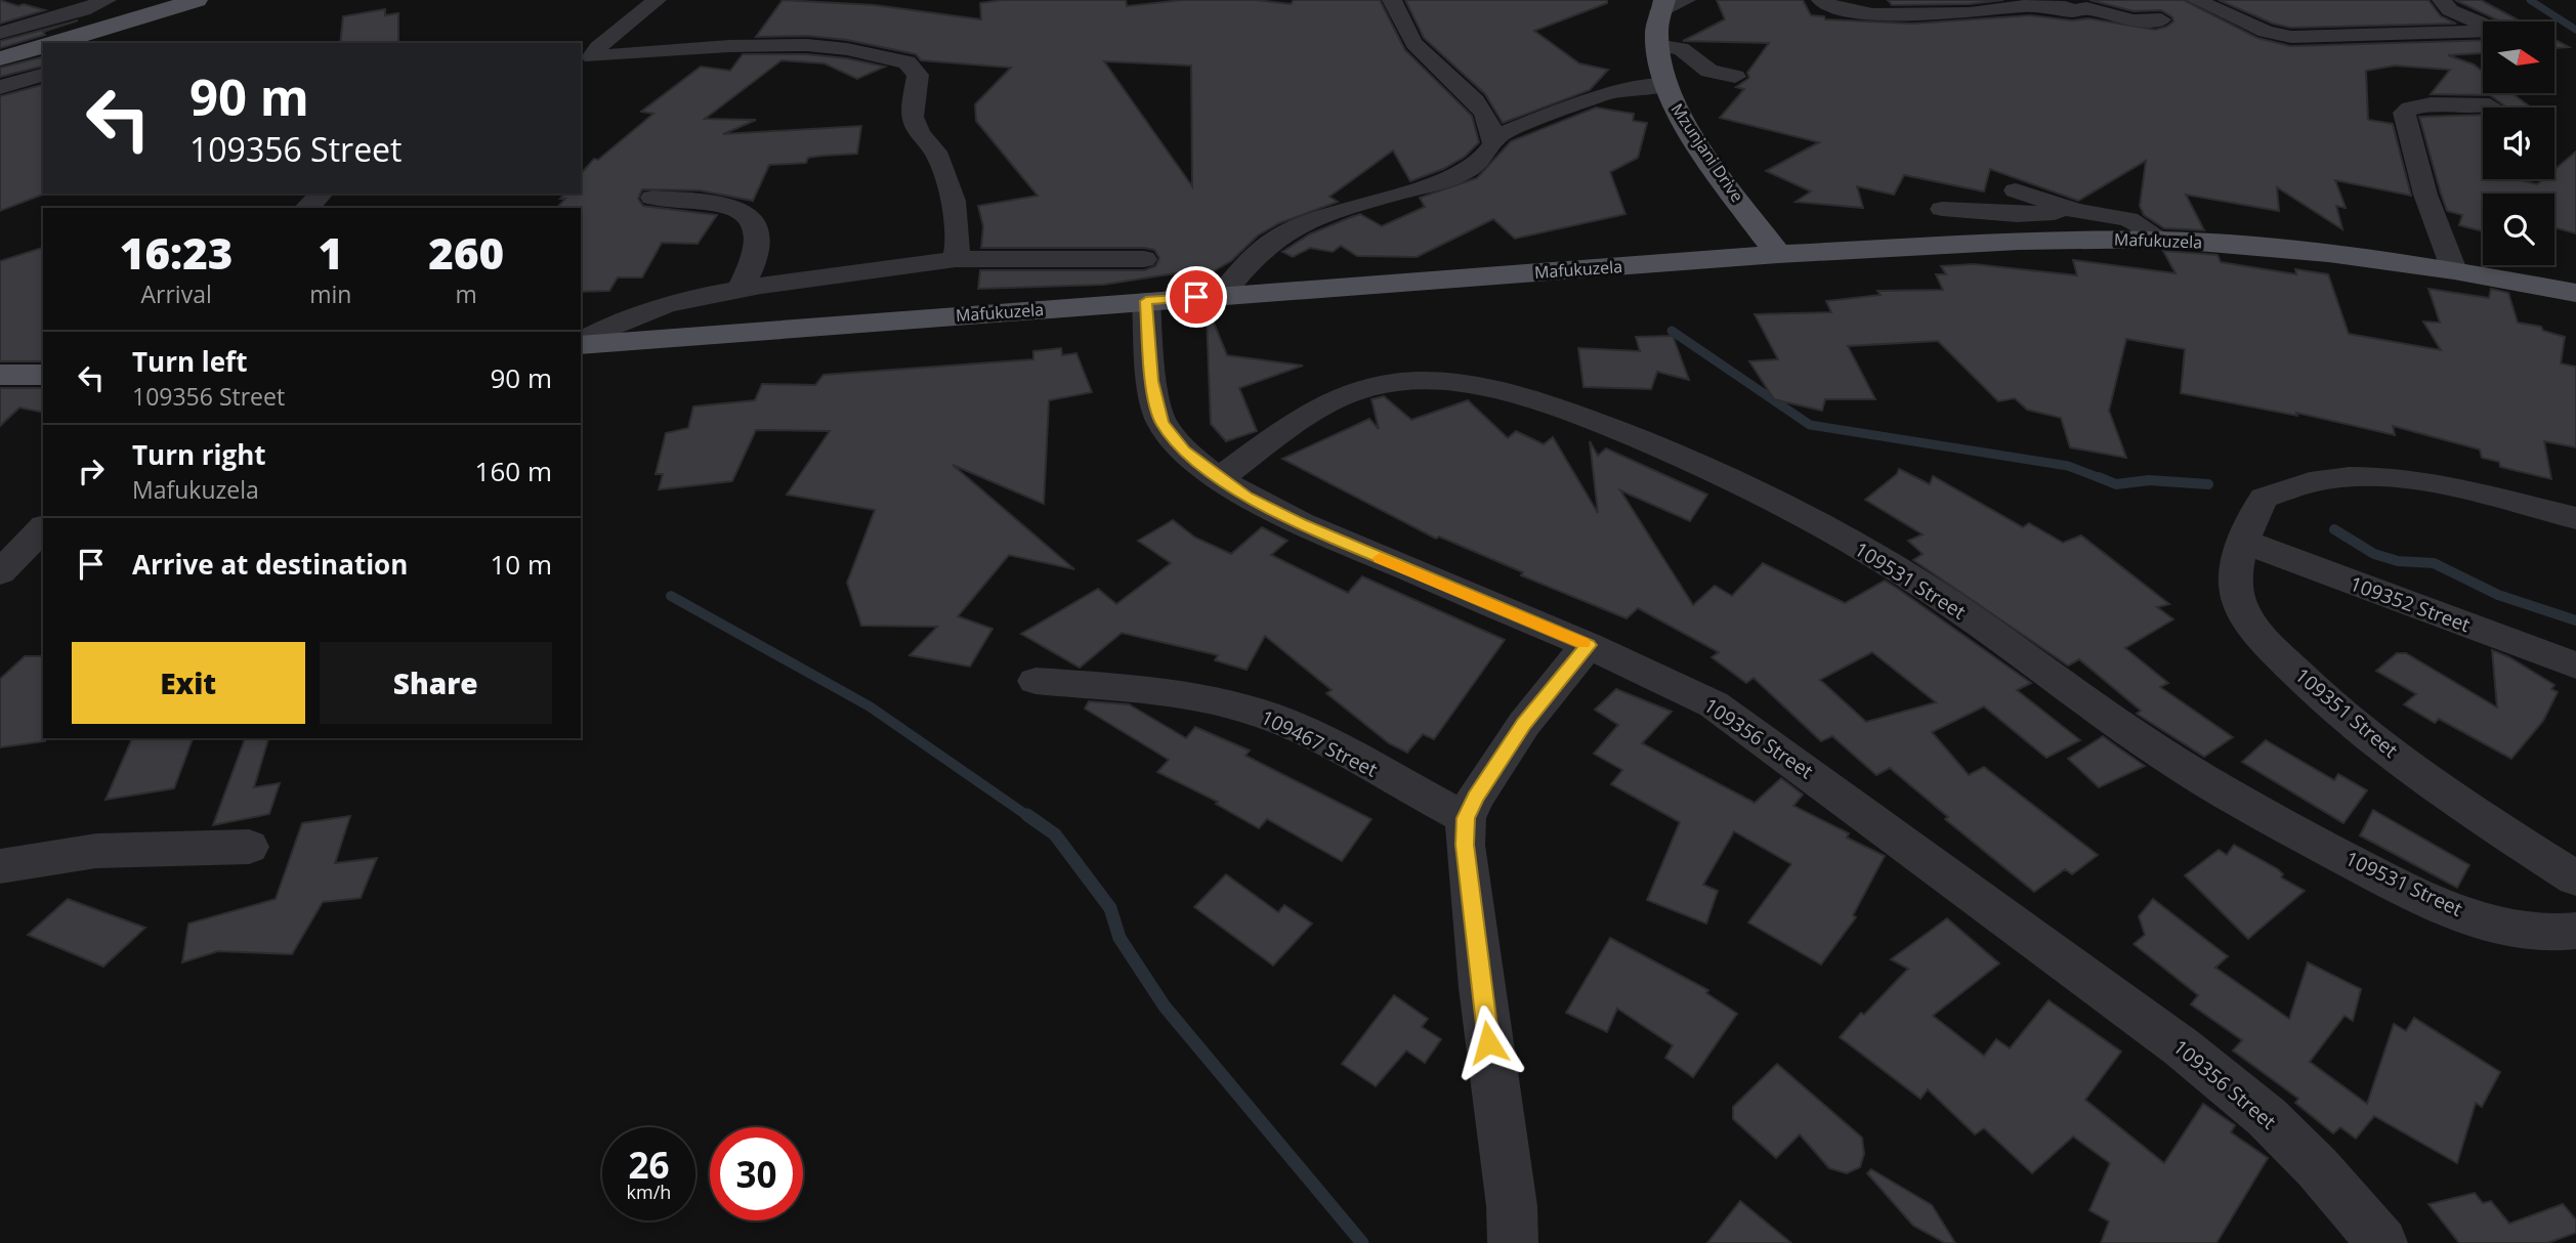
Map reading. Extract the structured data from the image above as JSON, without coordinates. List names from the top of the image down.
{
  "streets": {
    "main road": ["Mzunjani Drive", "Mafukuzela"],
    "street": [
      "109531 Street",
      "109352 Street",
      "109351 Street",
      "109356 Street",
      "109467 Street"
    ]
  },
  "crossings": [
    ["Mzunjani Drive", "Mafukuzela"],
    ["Mafukuzela", "109356 Street"],
    ["109531 Street", "109356 Street"],
    ["109352 Street", "109351 Street"]
  ],
  "north": "right",
  "page": {
    "turn": ["90 m", "109356 Street"],
    "eta": [
      "16:23",
      "Arrival",
      "1",
      "min",
      "260",
      "m"
    ],
    "list": [
      {
        "name": "Turn left",
        "note": "109356 Street",
        "value": "90 m"
      },
      {
        "name": "Turn right",
        "note": "Mafukuzela",
        "value": "160 m"
      },
      {
        "name": "Arrive at destination",
        "value": "10 m"
      }
    ],
    "buttons": ["Exit", "Share"],
    "speed": "26 km/h",
    "limit": "30"
  }
}
